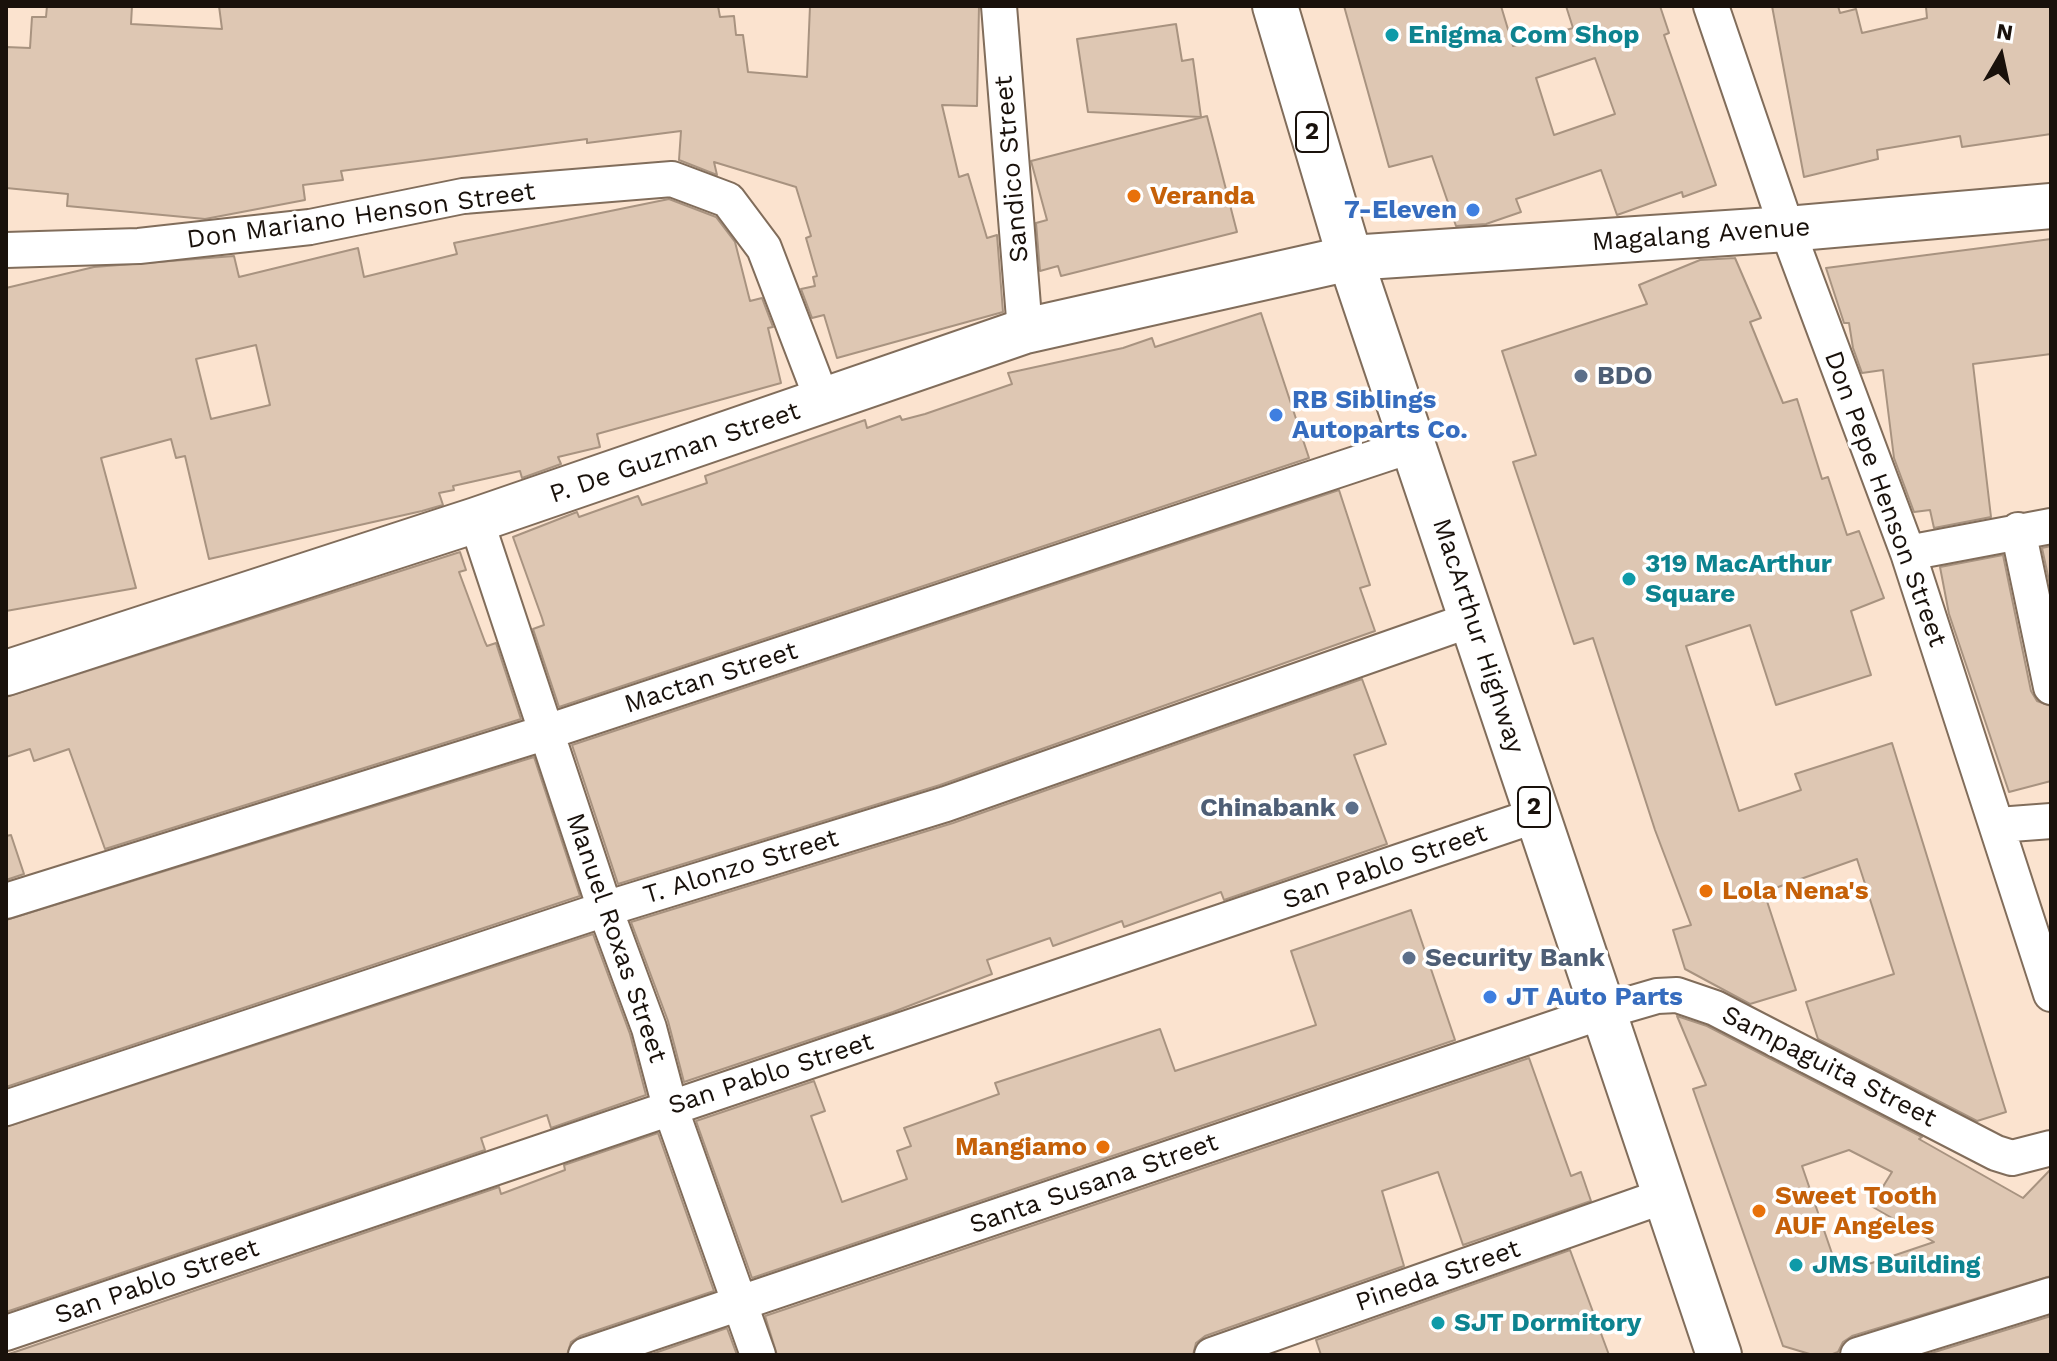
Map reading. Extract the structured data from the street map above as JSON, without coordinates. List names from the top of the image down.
{
  "streets": {
    "main road": [
      "2",
      "Magalang Avenue",
      "P. De Guzman Street",
      "MacArthur Highway"
    ],
    "street": [
      "Sandico Street",
      "Don Mariano Henson Street",
      "Don Pepe Henson Street",
      "Mactan Street",
      "T. Alonzo Street",
      "San Pablo Street",
      "Manuel Roxas Street",
      "Sampaguita Street",
      "Santa Susana Street",
      "Pineda Street"
    ]
  },
  "crossings": [
    ["Sandico Street", "P. De Guzman Street"],
    ["Don Mariano Henson Street", "P. De Guzman Street"],
    ["Magalang Avenue", "P. De Guzman Street"],
    ["Magalang Avenue", "Don Pepe Henson Street"],
    ["Magalang Avenue", "MacArthur Highway"],
    ["P. De Guzman Street", "MacArthur Highway"],
    ["P. De Guzman Street", "Manuel Roxas Street"],
    ["MacArthur Highway", "Mactan Street"],
    ["MacArthur Highway", "T. Alonzo Street"],
    ["MacArthur Highway", "San Pablo Street"],
    ["MacArthur Highway", "Sampaguita Street"],
    ["MacArthur Highway", "Santa Susana Street"],
    ["MacArthur Highway", "Pineda Street"],
    ["Mactan Street", "Manuel Roxas Street"],
    ["T. Alonzo Street", "Manuel Roxas Street"],
    ["San Pablo Street", "Manuel Roxas Street"],
    ["Manuel Roxas Street", "Santa Susana Street"],
    ["Sampaguita Street", "Santa Susana Street"]
  ],
  "places": [
    "Enigma Com Shop",
    "Veranda",
    "7-Eleven",
    "BDO",
    "RB Siblings Autoparts Co.",
    "319 MacArthur Square",
    "Chinabank",
    "Lola Nena's",
    "Security Bank",
    "JT Auto Parts",
    "Mangiamo",
    "Sweet Tooth AUF Angeles",
    "JMS Building",
    "SJT Dormitory"
  ],
  "north": "top"
}
